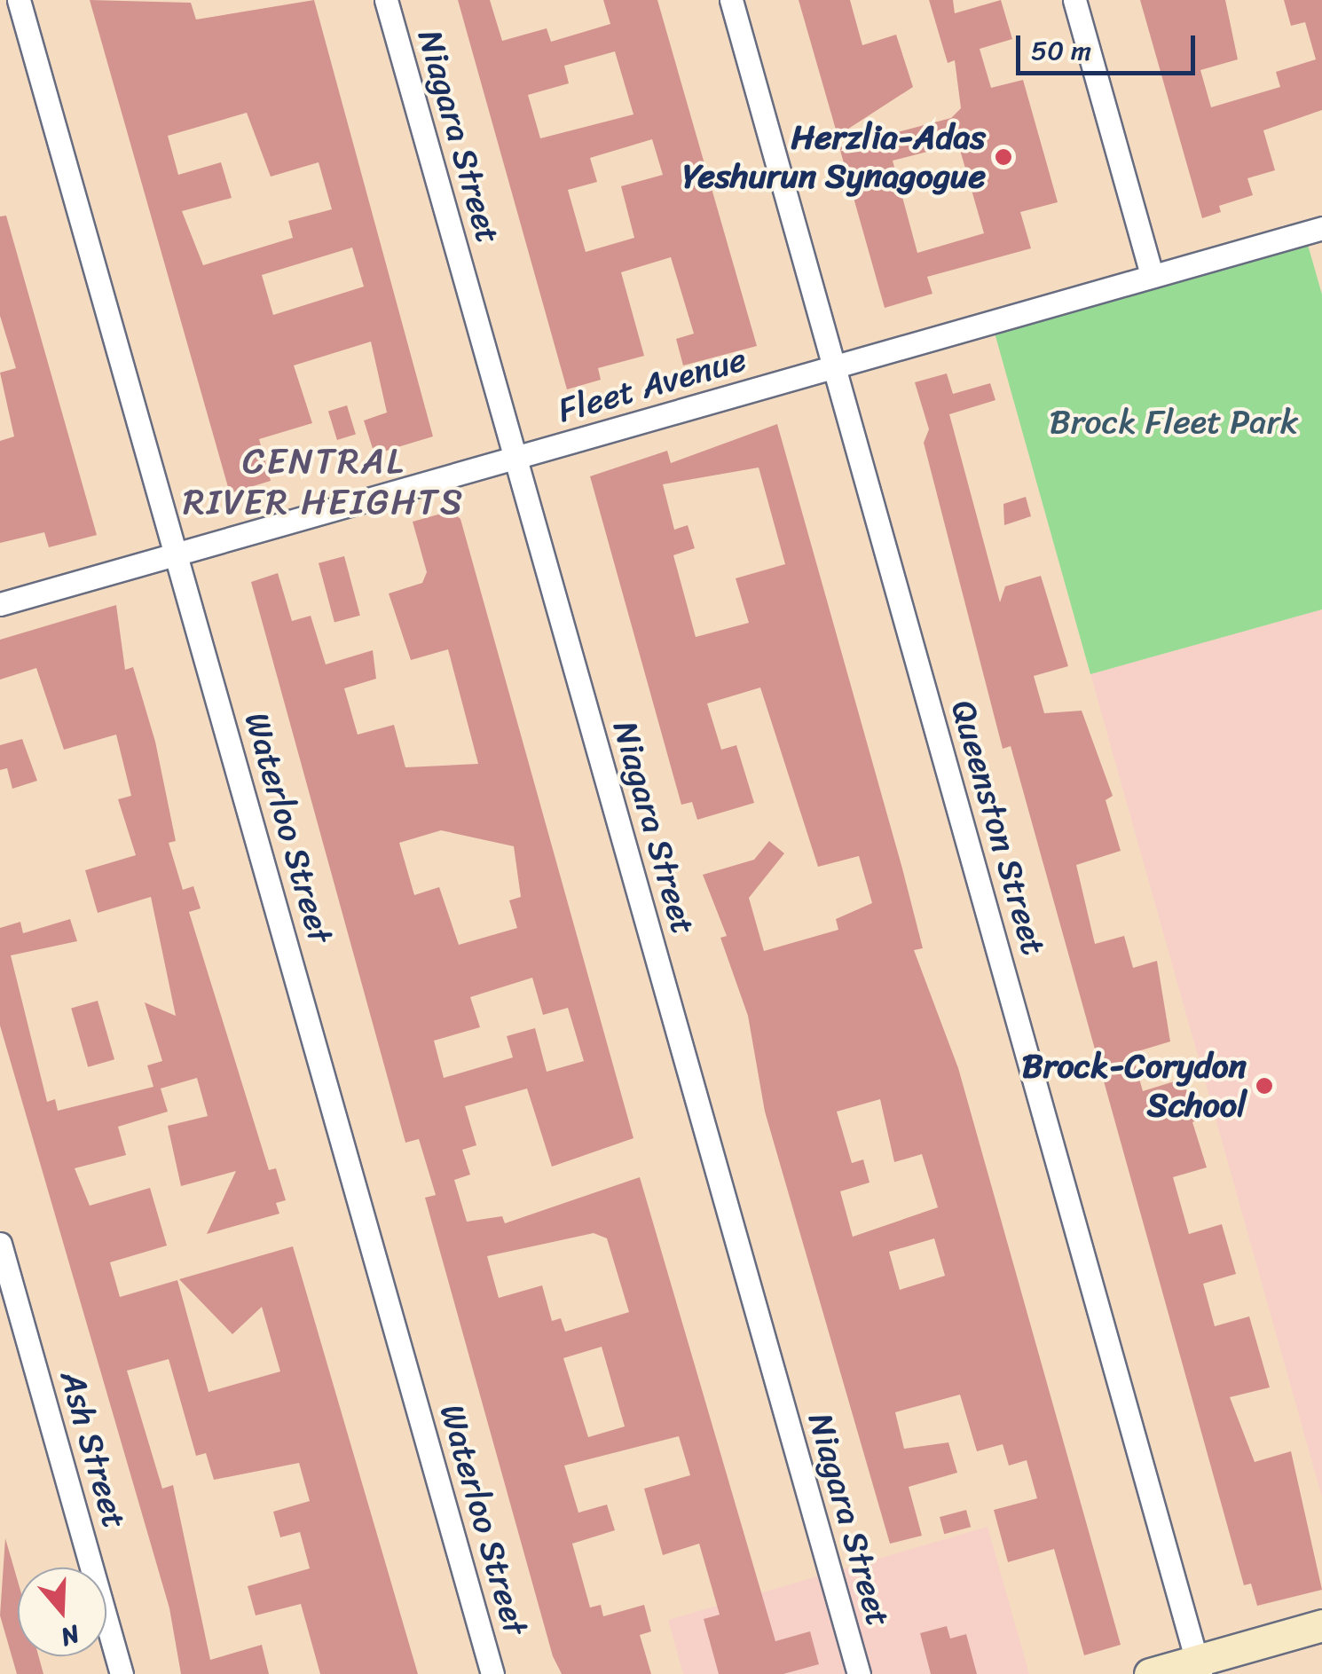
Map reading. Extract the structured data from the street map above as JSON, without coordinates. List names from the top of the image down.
{
  "streets": {
    "street": [
      "Niagara Street",
      "Fleet Avenue",
      "Waterloo Street",
      "Queenston Street",
      "Ash Street"
    ]
  },
  "crossings": [
    ["Niagara Street", "Fleet Avenue"],
    ["Fleet Avenue", "Waterloo Street"],
    ["Fleet Avenue", "Queenston Street"]
  ],
  "districts": ["CENTRAL RIVER HEIGHTS"],
  "parks": ["Brock Fleet Park"],
  "places": ["Herzlia-Adas Yeshurun Synagogue", "Brock-Corydon School"],
  "scale_bar": "50 m",
  "north": "bottom"
}
